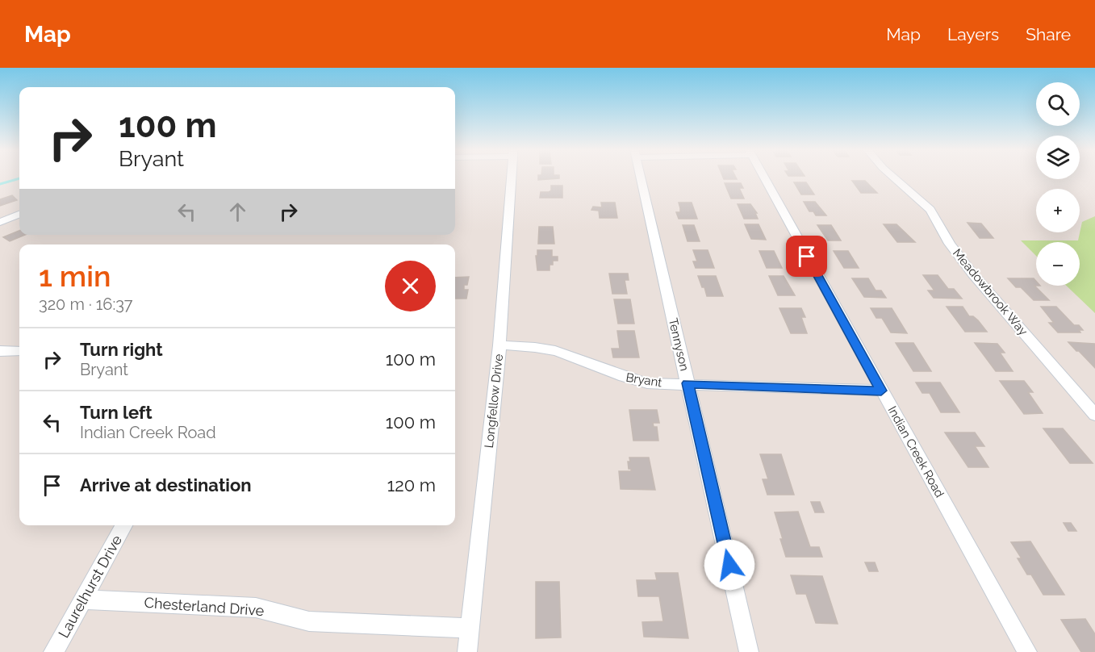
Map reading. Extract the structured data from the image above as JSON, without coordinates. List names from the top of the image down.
{
  "streets": {
    "street": [
      "Meadowbrook Way",
      "Tennyson",
      "Bryant",
      "Longfellow Drive",
      "Indian Creek Road",
      "Laurelhurst Drive",
      "Chesterland Drive"
    ]
  },
  "crossings": [
    ["Tennyson", "Bryant"],
    ["Bryant", "Longfellow Drive"],
    ["Bryant", "Indian Creek Road"],
    ["Longfellow Drive", "Chesterland Drive"],
    ["Laurelhurst Drive", "Chesterland Drive"]
  ],
  "page": {
    "header": "Map",
    "nav": ["Map", "Layers", "Share"],
    "map_buttons": ["+", "−"],
    "turn": ["100 m", "Bryant"],
    "heading": ["1 min", "320 m · 16:37"],
    "list": [
      {
        "name": "Turn right",
        "note": "Bryant",
        "value": "100 m"
      },
      {
        "name": "Turn left",
        "note": "Indian Creek Road",
        "value": "100 m"
      },
      {
        "name": "Arrive at destination",
        "value": "120 m"
      }
    ]
  }
}
